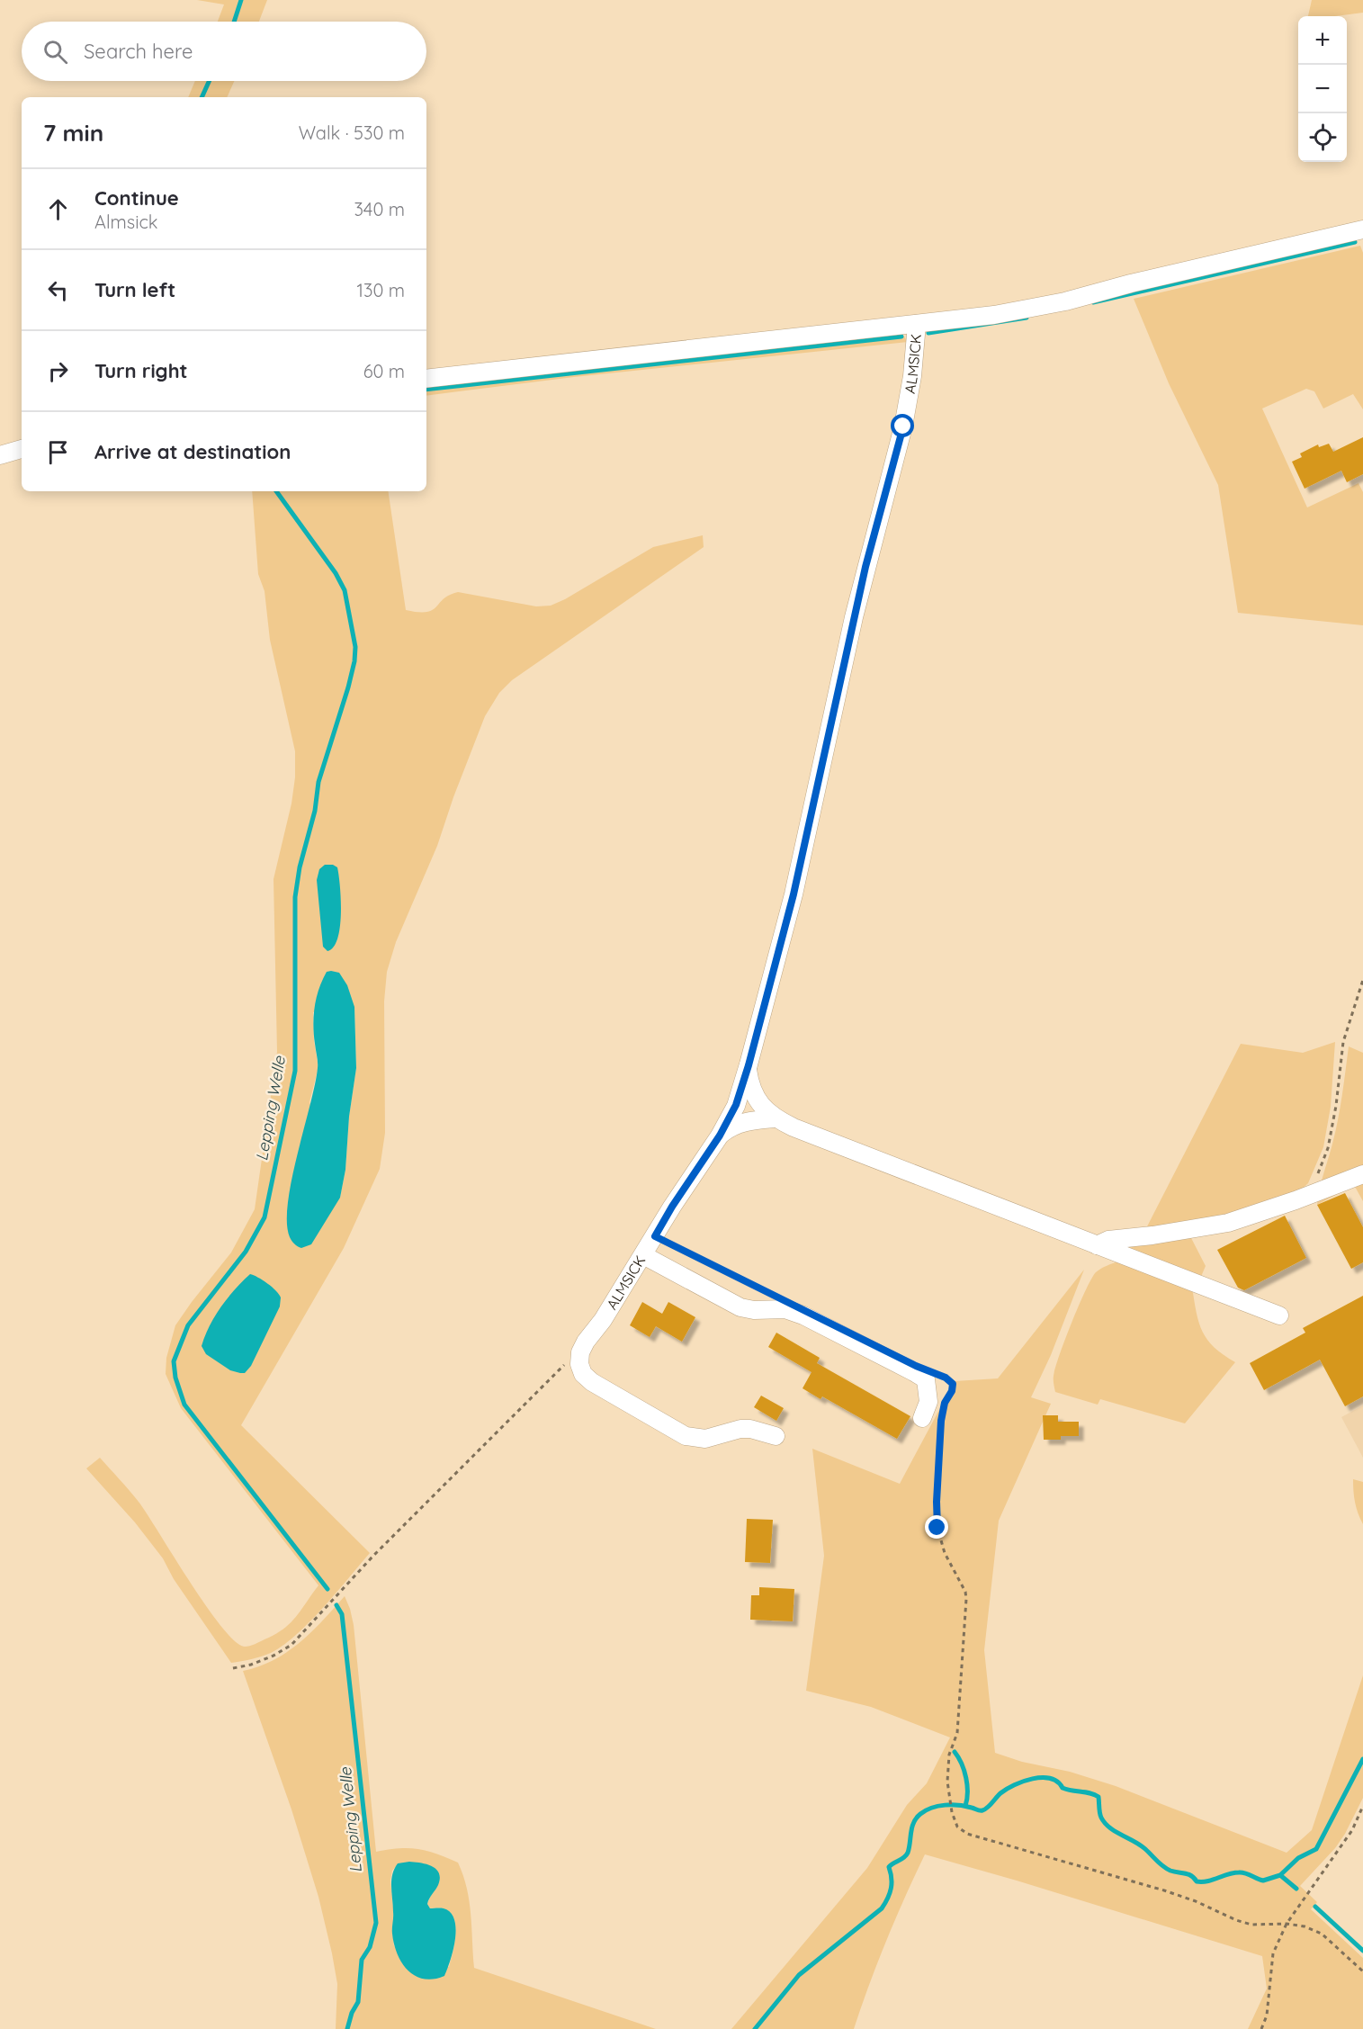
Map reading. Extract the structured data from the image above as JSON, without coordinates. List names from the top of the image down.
{
  "streets": {
    "street": ["ALMSICK"]
  },
  "water": ["Lepping Welle"],
  "page": {
    "map_buttons": ["+", "−"],
    "search": "Search here",
    "heading": ["7 min", "Walk · 530 m"],
    "list": [
      ["Continue", "Almsick", "340 m"],
      ["Turn left", "130 m"],
      ["Turn right", "60 m"],
      "Arrive at destination"
    ]
  }
}
